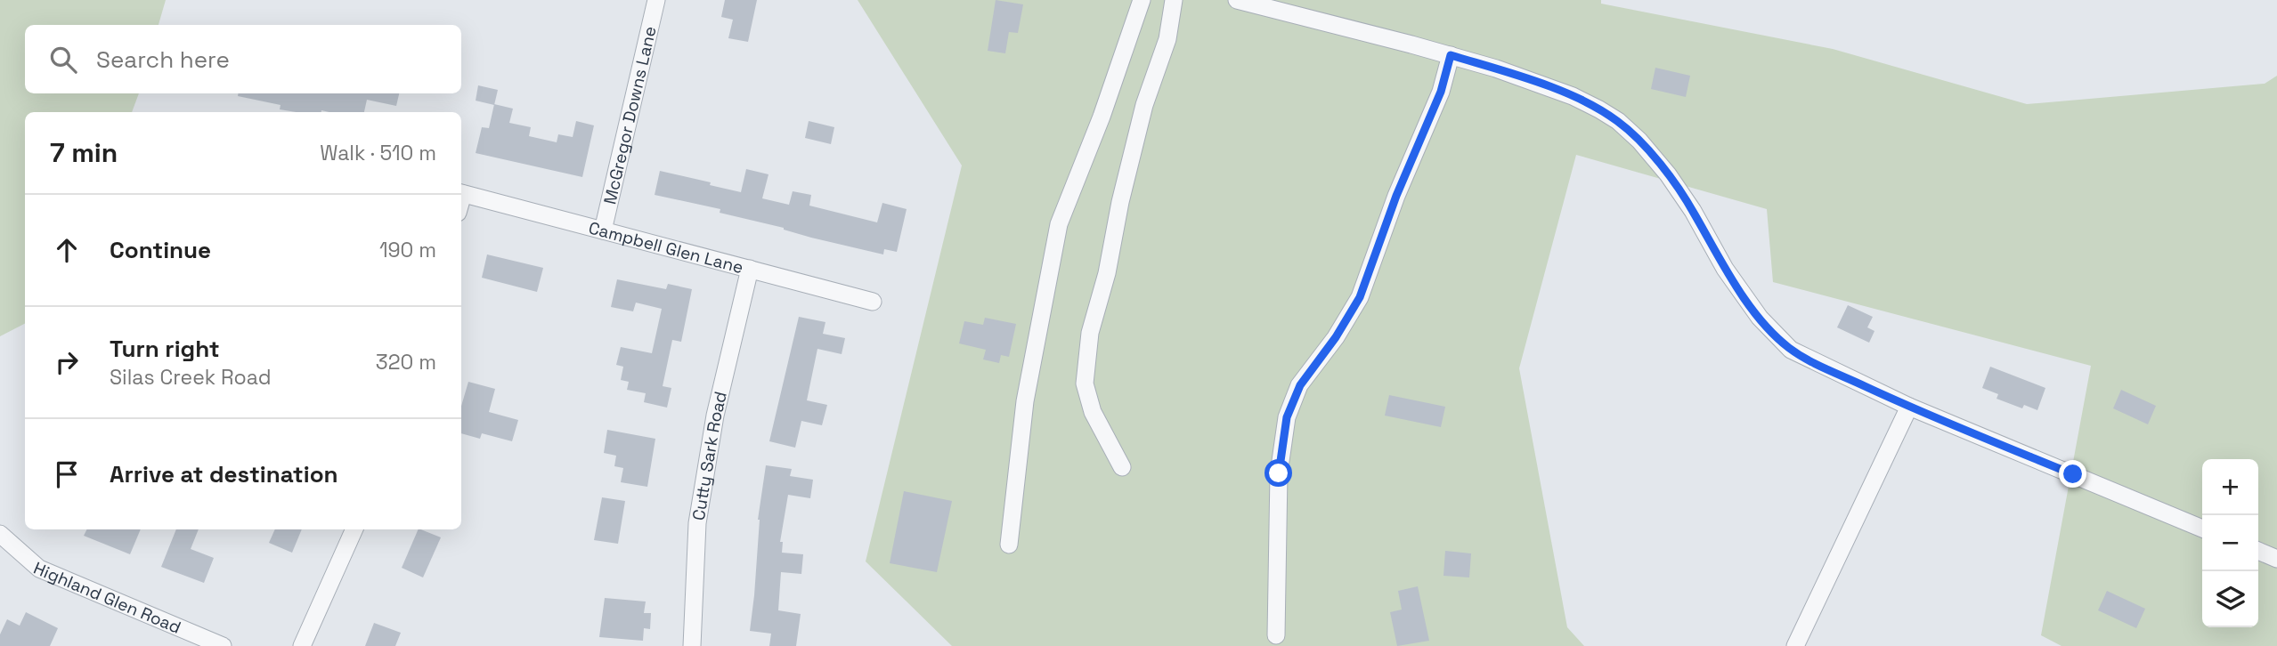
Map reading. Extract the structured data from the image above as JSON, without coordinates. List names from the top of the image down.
{
  "streets": {
    "street": [
      "McGregor Downs Lane",
      "Campbell Glen Lane",
      "Cutty Sark Road",
      "Highland Glen Road"
    ]
  },
  "crossings": [
    ["McGregor Downs Lane", "Campbell Glen Lane"],
    ["Campbell Glen Lane", "Cutty Sark Road"]
  ],
  "page": {
    "search": "Search here",
    "heading": ["7 min", "Walk · 510 m"],
    "list": [
      ["Continue", "190 m"],
      ["Turn right", "Silas Creek Road", "320 m"],
      "Arrive at destination"
    ],
    "map_buttons": ["+", "−"]
  }
}
